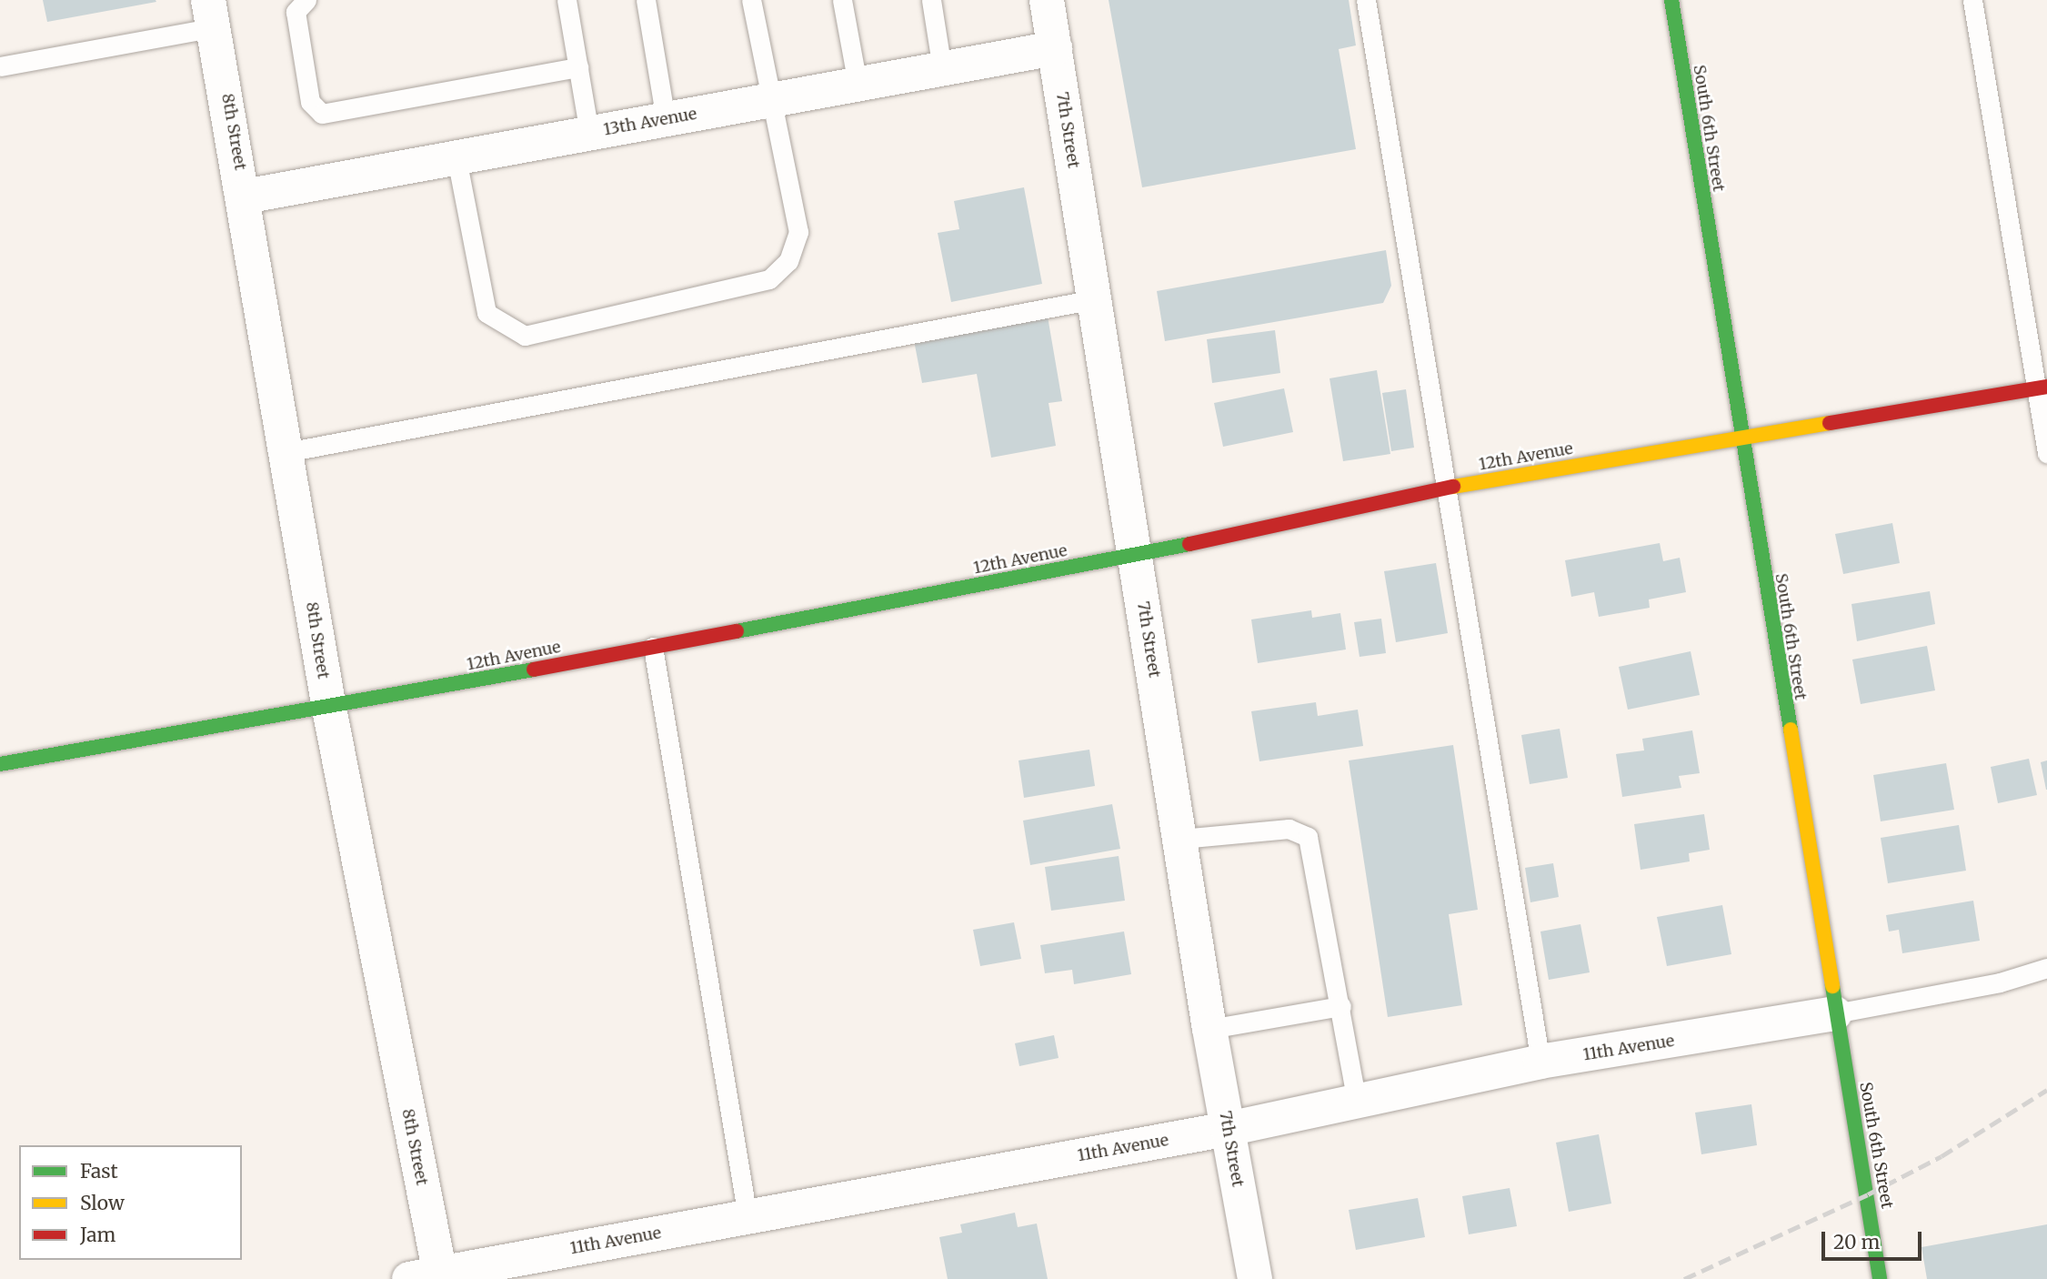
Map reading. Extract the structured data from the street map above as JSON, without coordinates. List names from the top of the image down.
{
  "streets": {
    "street": [
      "13th Avenue",
      "South 6th Street",
      "7th Street",
      "8th Street",
      "12th Avenue",
      "11th Avenue"
    ]
  },
  "crossings": [
    ["13th Avenue", "7th Street"],
    ["13th Avenue", "8th Street"],
    ["South 6th Street", "12th Avenue"],
    ["South 6th Street", "11th Avenue"],
    ["7th Street", "12th Avenue"],
    ["7th Street", "11th Avenue"],
    ["8th Street", "12th Avenue"],
    ["8th Street", "11th Avenue"]
  ],
  "legend": ["Fast", "Slow", "Jam"],
  "scale_bar": "20 m"
}
